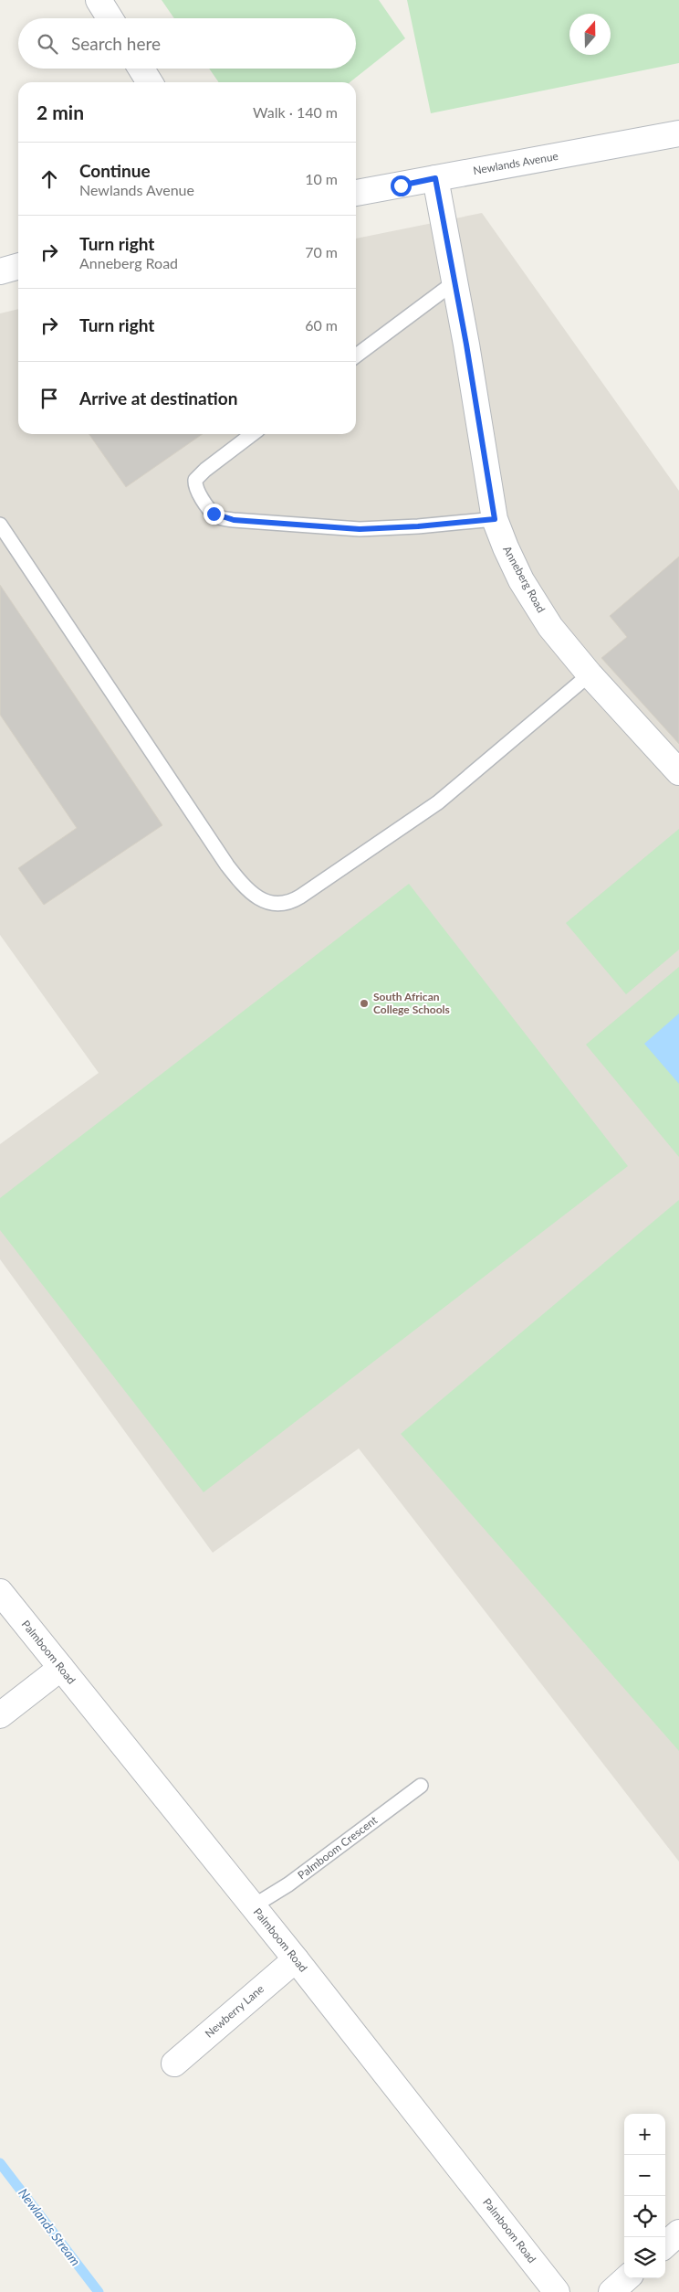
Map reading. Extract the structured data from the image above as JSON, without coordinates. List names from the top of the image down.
{
  "streets": {
    "street": [
      "Newlands Avenue",
      "Anneberg Road",
      "Palmboom Road",
      "Newberry Lane"
    ],
    "lane": ["Palmboom Crescent"]
  },
  "crossings": [
    ["Newlands Avenue", "Anneberg Road"],
    ["Palmboom Road", "Palmboom Crescent"],
    ["Palmboom Road", "Newberry Lane"]
  ],
  "water": ["Newlands Stream"],
  "places": ["South African College Schools"],
  "north": "top",
  "page": {
    "search": "Search here",
    "heading": ["2 min", "Walk · 140 m"],
    "list": [
      ["Continue", "Newlands Avenue", "10 m"],
      ["Turn right", "Anneberg Road", "70 m"],
      ["Turn right", "60 m"],
      "Arrive at destination"
    ],
    "map_buttons": ["+", "−"]
  }
}
